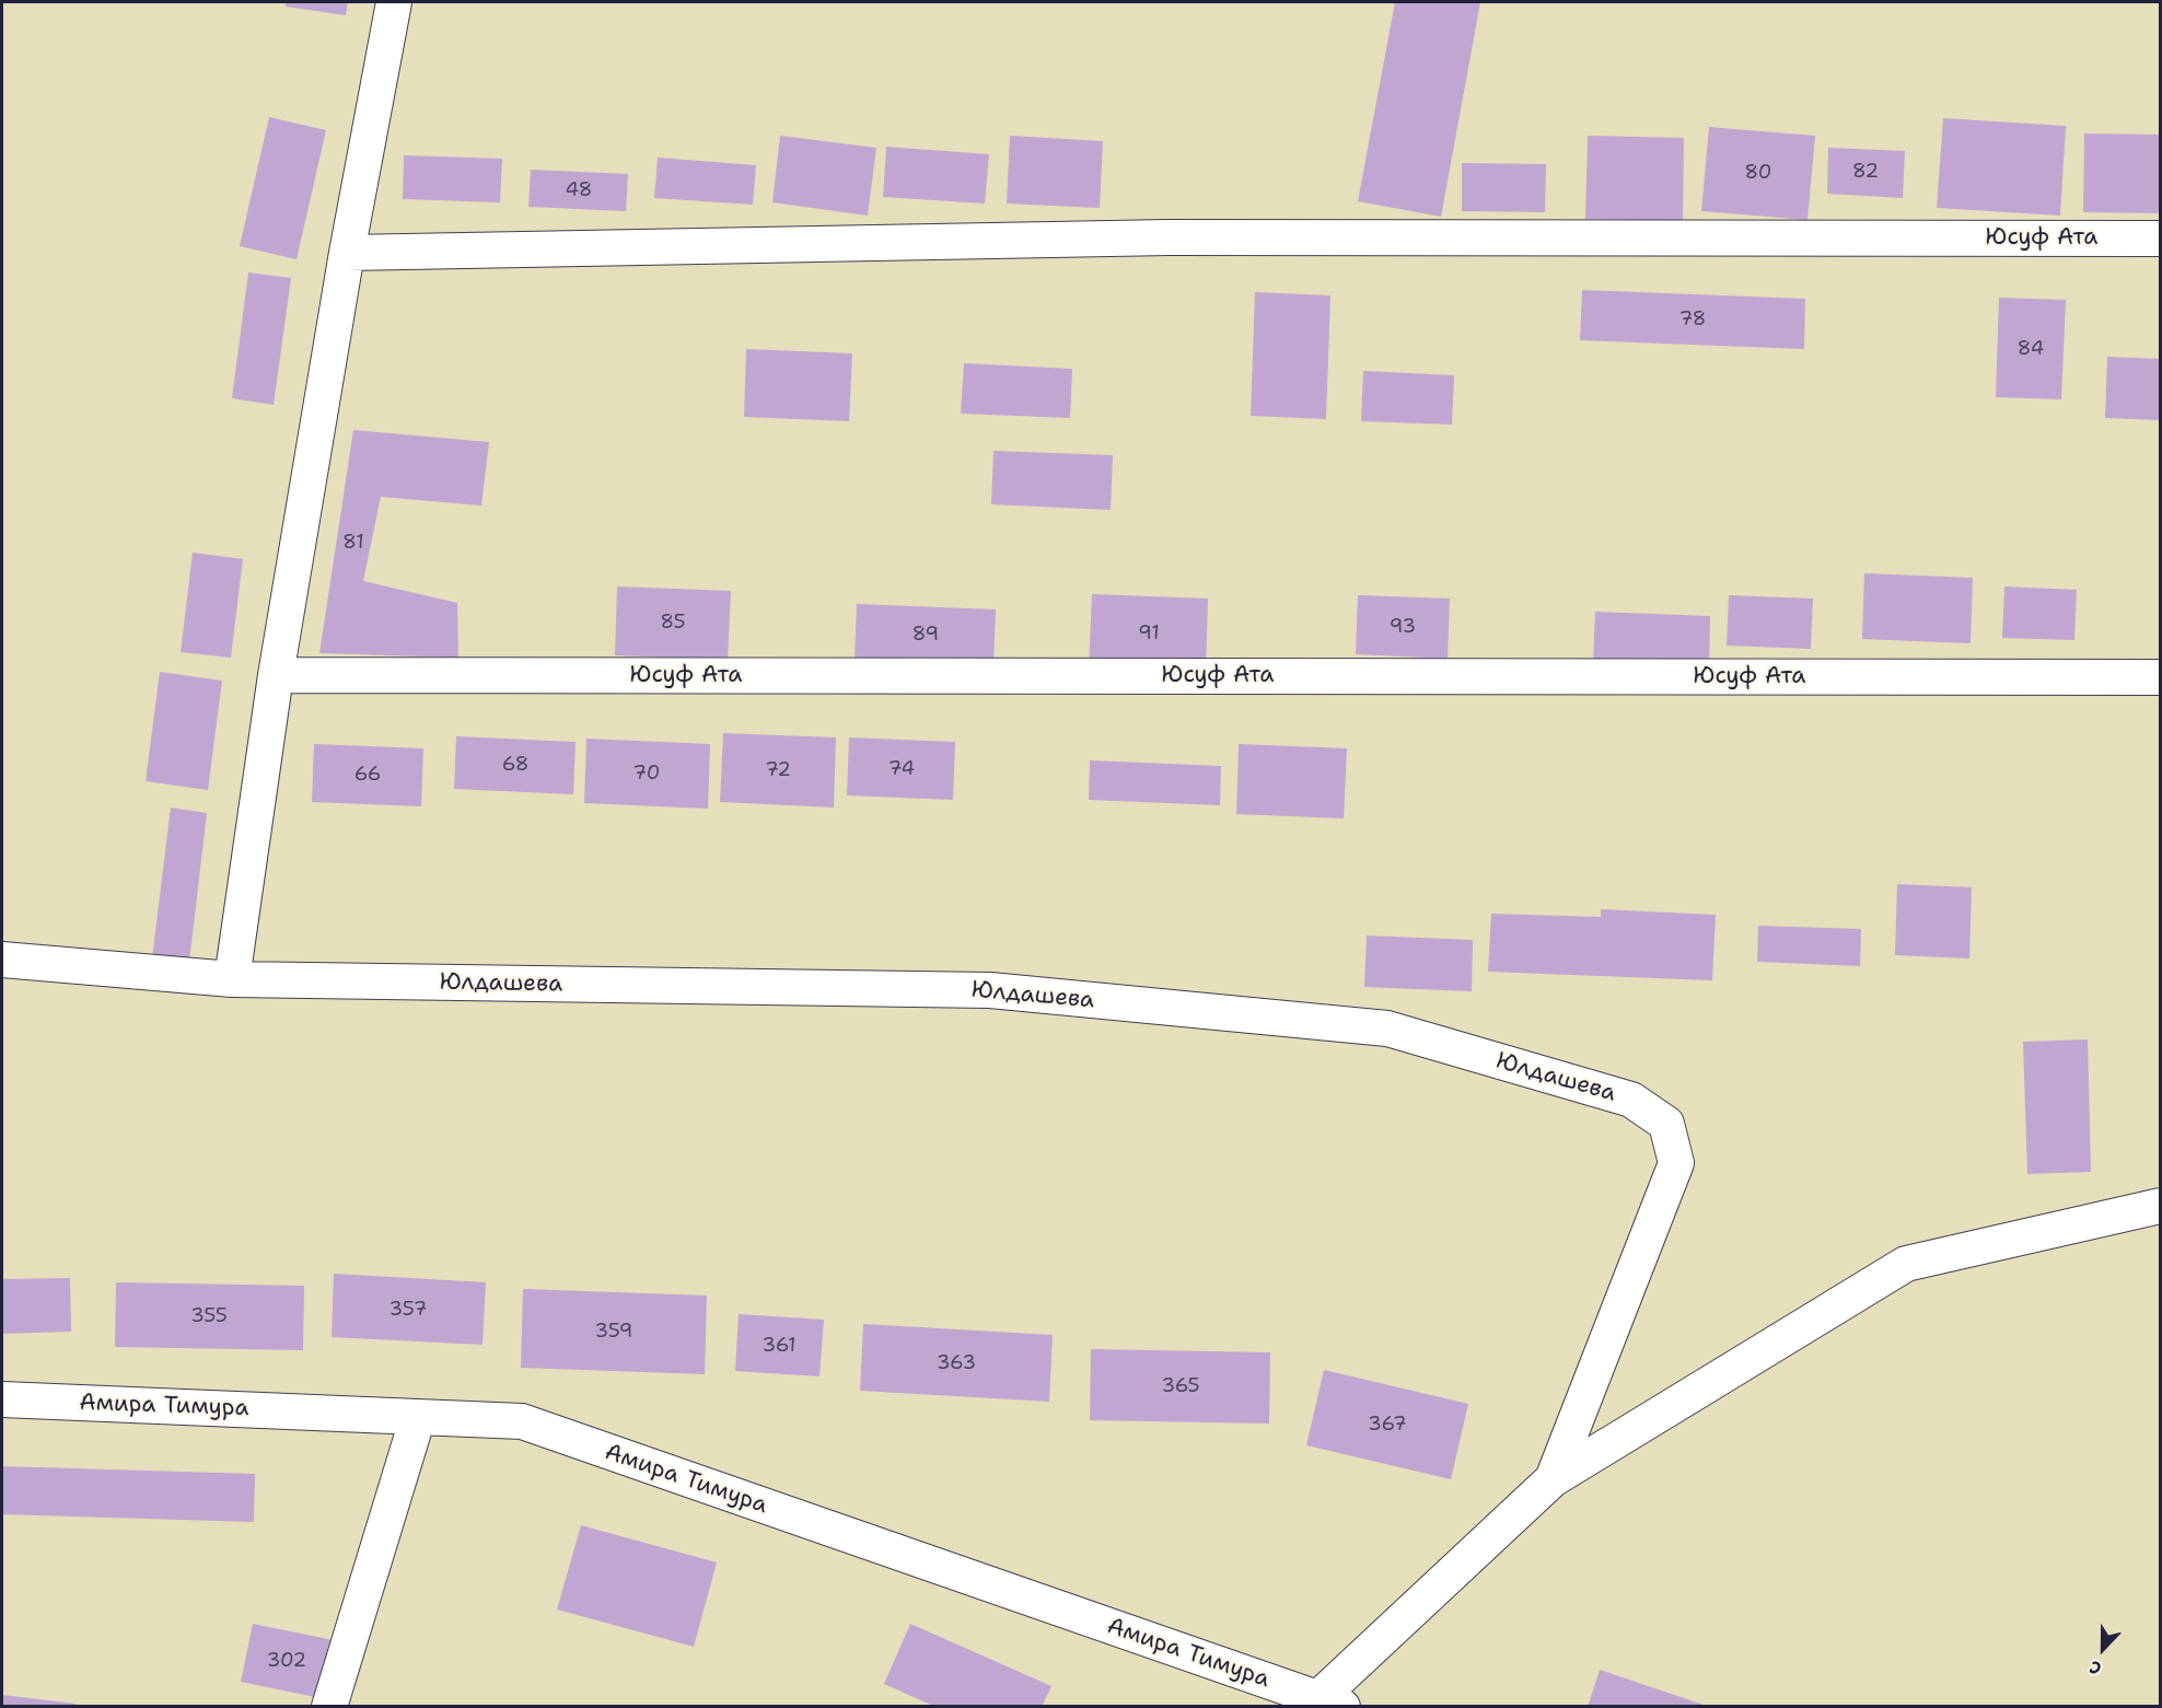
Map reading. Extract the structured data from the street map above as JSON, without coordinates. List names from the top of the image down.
{
  "streets": {
    "street": ["Юсуф Ата", "Юлдашева", "Амира Тимура"]
  },
  "house_numbers": [
    "82",
    "80",
    "48",
    "78",
    "84",
    "81",
    "85",
    "93",
    "91",
    "89",
    "68",
    "74",
    "72",
    "70",
    "66",
    "357",
    "355",
    "359",
    "361",
    "363",
    "365",
    "367",
    "302"
  ],
  "north": "bottom"
}
